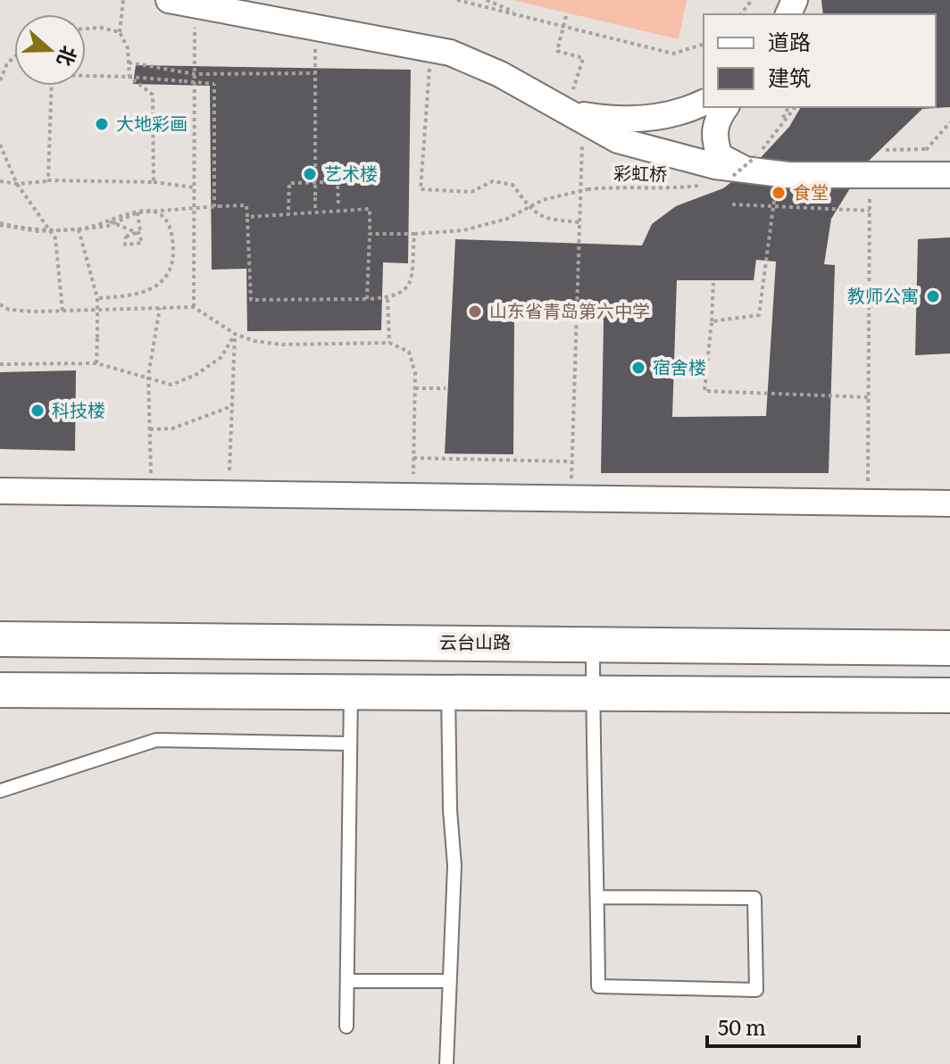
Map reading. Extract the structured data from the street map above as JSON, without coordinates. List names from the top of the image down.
{
  "streets": {
    "main road": ["云台山路"],
    "path": ["彩虹桥"]
  },
  "places": [
    "大地彩画",
    "艺术楼",
    "食堂",
    "教师公寓",
    "山东省青岛第六中学",
    "宿舍楼",
    "科技楼"
  ],
  "legend": ["道路", "建筑"],
  "scale_bar": "50 m",
  "north": "right"
}
